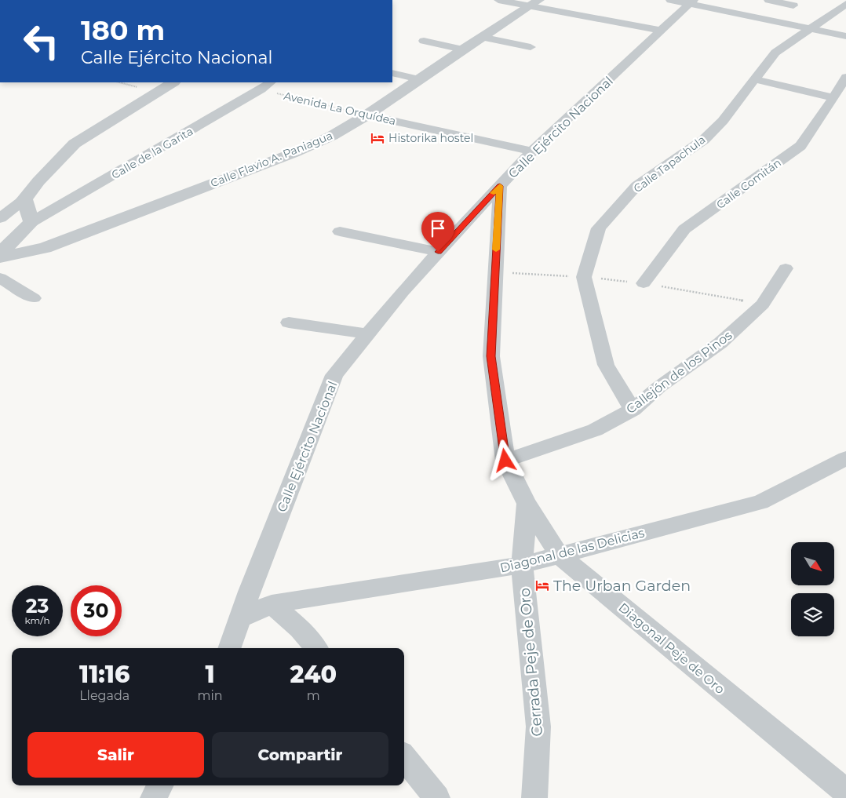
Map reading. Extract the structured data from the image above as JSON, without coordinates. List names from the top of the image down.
{
  "streets": {
    "street": [
      "Avenida La Orquídea",
      "Calle Ejército Nacional",
      "Calle de la Garita",
      "Calle Flavio A. Paniagua",
      "Calle Tapachula",
      "Calle Comitán",
      "Callejón de los Pinos",
      "Diagonal de las Delicias",
      "Diagonal Peje de Oro",
      "Cerrada Peje de Oro"
    ]
  },
  "crossings": [
    ["Avenida La Orquídea", "Calle Ejército Nacional"],
    ["Avenida La Orquídea", "Calle de la Garita"],
    ["Avenida La Orquídea", "Calle Flavio A. Paniagua"],
    ["Calle Ejército Nacional", "Diagonal de las Delicias"],
    ["Calle Ejército Nacional", "Diagonal Peje de Oro"],
    ["Calle Tapachula", "Callejón de los Pinos"],
    ["Callejón de los Pinos", "Diagonal Peje de Oro"],
    ["Diagonal de las Delicias", "Diagonal Peje de Oro"],
    ["Diagonal de las Delicias", "Cerrada Peje de Oro"],
    ["Diagonal Peje de Oro", "Cerrada Peje de Oro"]
  ],
  "places": {
    "hotel": ["Historika hostel", "The Urban Garden"]
  },
  "north": "bottom right",
  "page": {
    "turn": ["180 m", "Calle Ejército Nacional"],
    "speed": "23 km/h",
    "limit": "30",
    "eta": [
      "11:16",
      "Llegada",
      "1",
      "min",
      "240",
      "m"
    ],
    "buttons": ["Salir", "Compartir"]
  }
}
